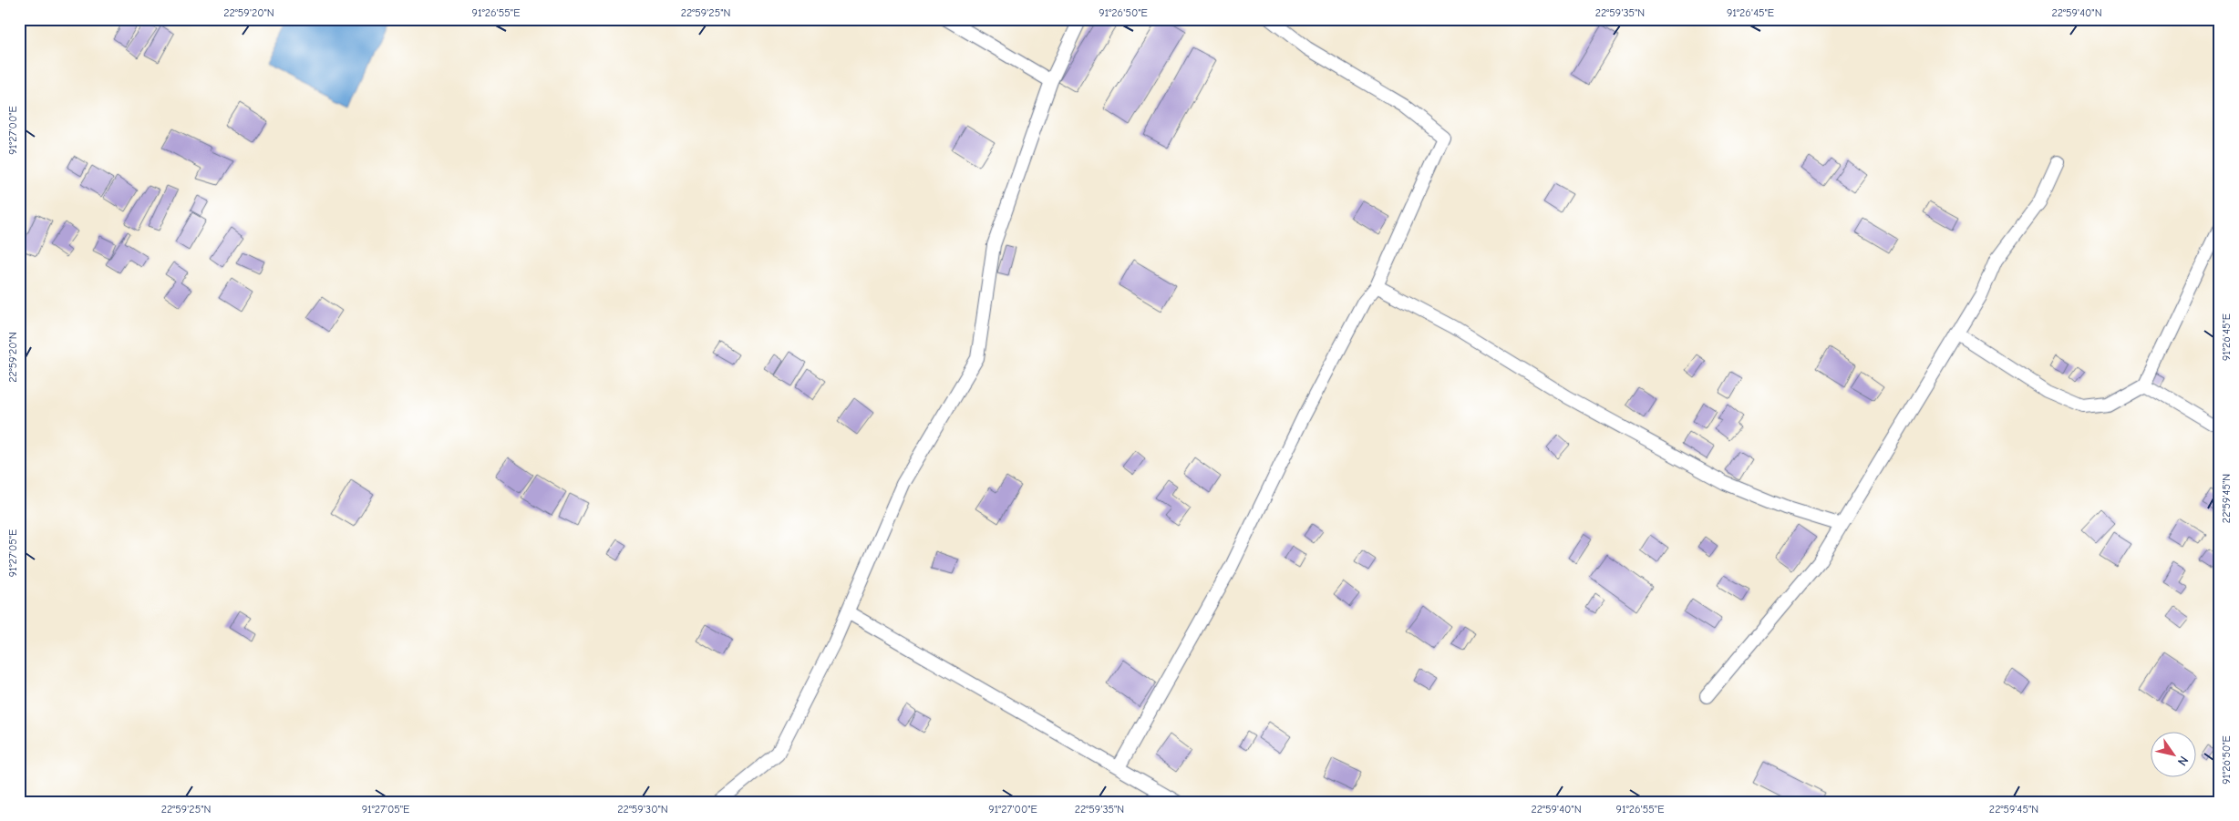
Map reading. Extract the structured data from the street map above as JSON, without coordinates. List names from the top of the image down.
{
  "north": "bottom right",
  "coordinates": [
    "22°59'20\"N",
    "91°26'55\"E",
    "22°59'25\"N",
    "91°26'50\"E",
    "22°59'35\"N",
    "91°26'45\"E",
    "22°59'40\"N",
    "91°27'00\"E",
    "22°59'45\"N",
    "91°27'05\"E",
    "22°59'30\"N"
  ]
}
